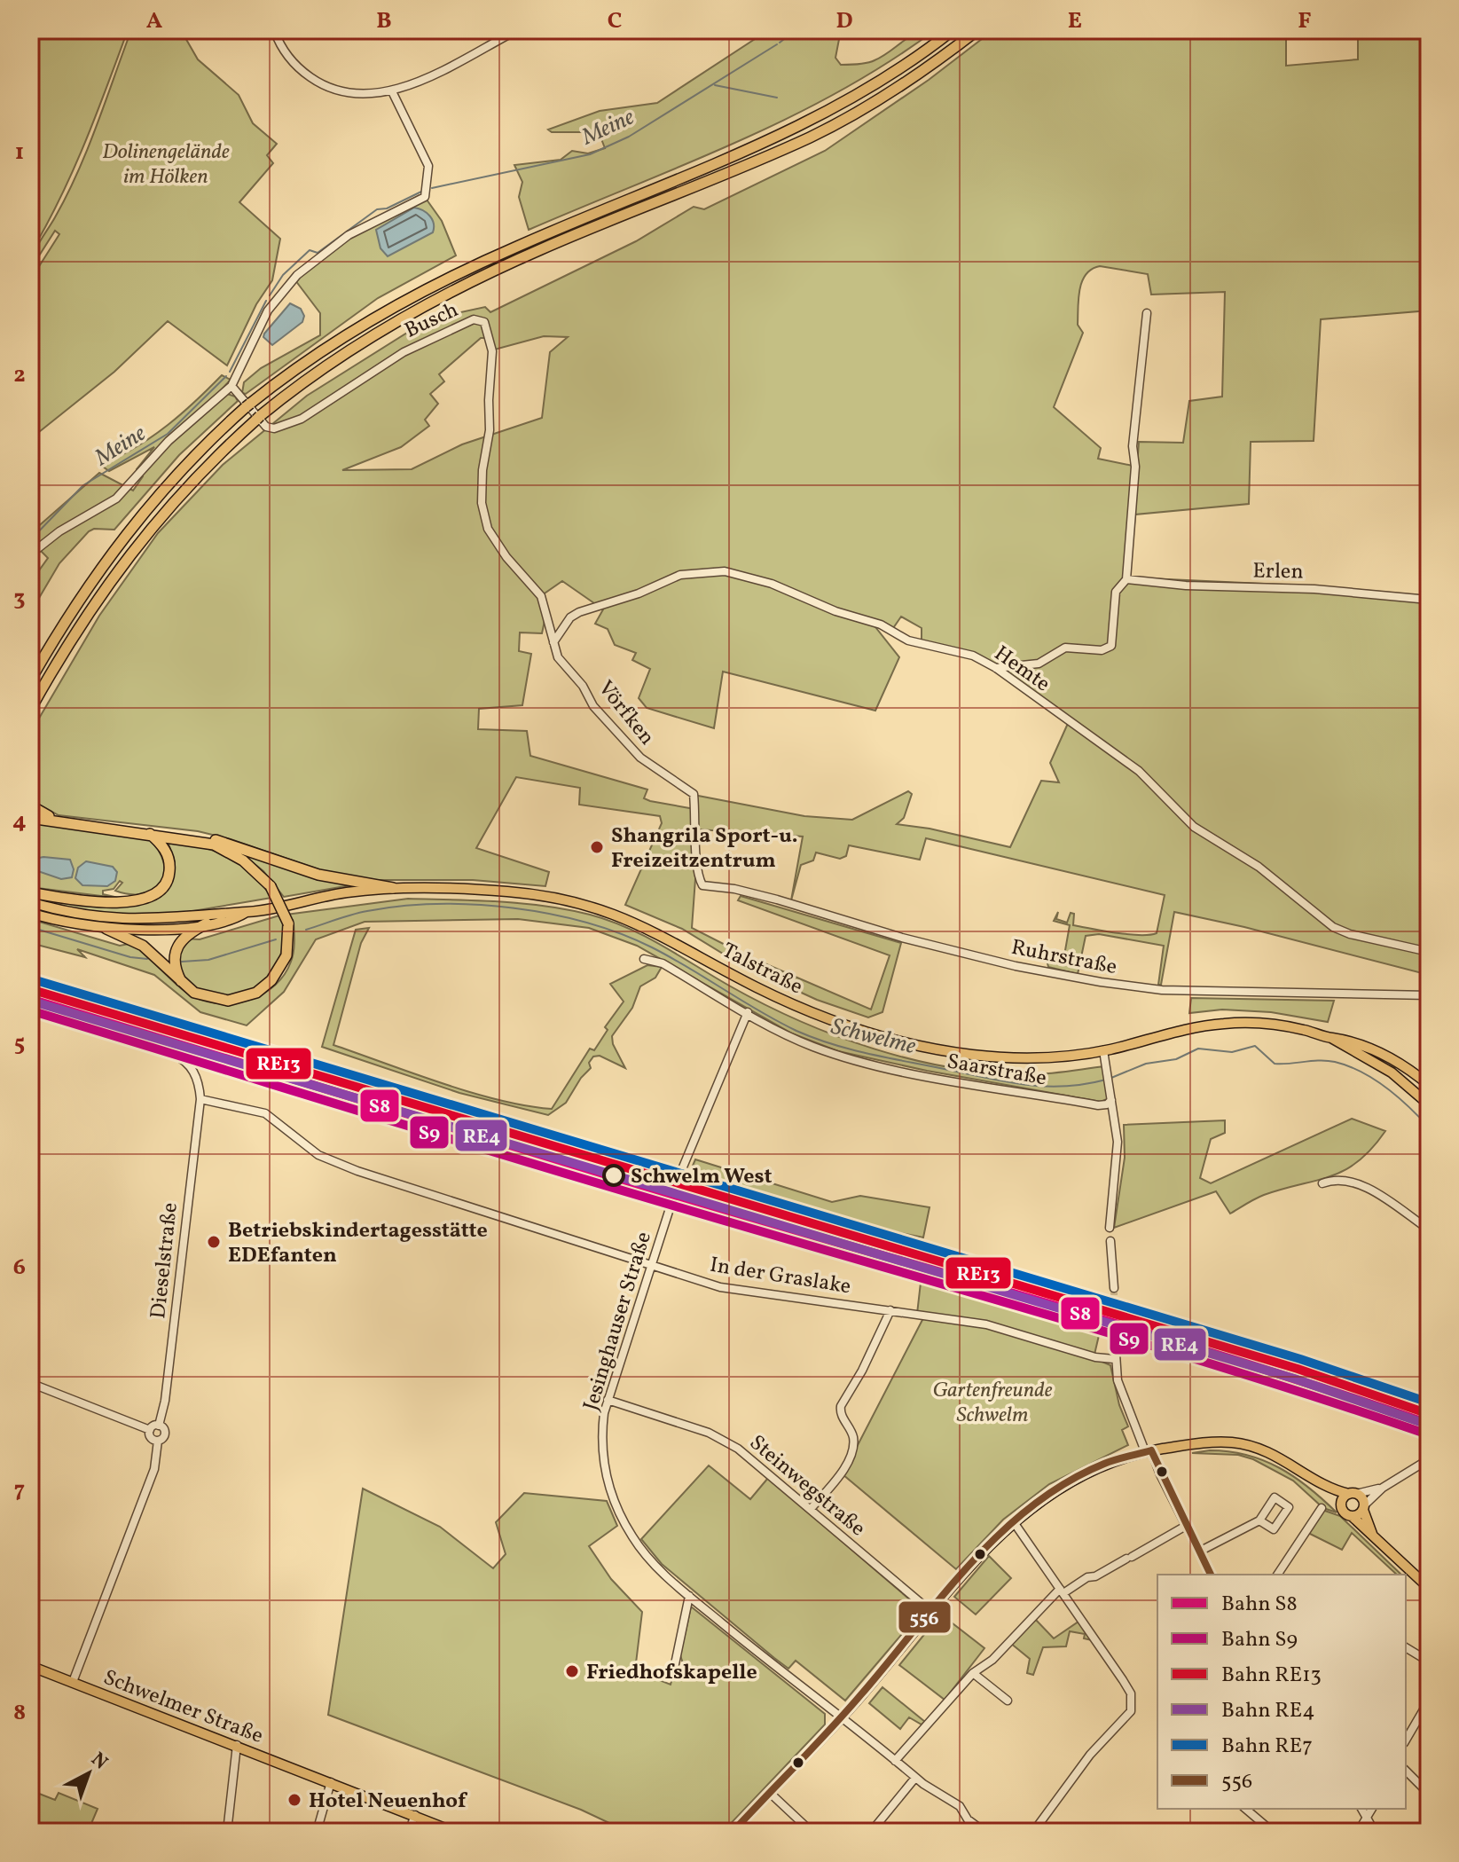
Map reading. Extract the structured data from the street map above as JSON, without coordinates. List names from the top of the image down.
{
  "streets": {
    "main road": ["Talstraße", "Schwelmer Straße"],
    "street": [
      "Busch",
      "Erlen",
      "Hemte",
      "Vörfken",
      "Ruhrstraße",
      "Saarstraße",
      "Dieselstraße",
      "In der Graslake",
      "Jesinghauser Straße",
      "Steinwegstraße"
    ]
  },
  "crossings": [
    ["Busch", "Vörfken"],
    ["Hemte", "Vörfken"],
    ["Vörfken", "Ruhrstraße"],
    ["Dieselstraße", "In der Graslake"],
    ["In der Graslake", "Jesinghauser Straße"],
    ["Jesinghauser Straße", "Steinwegstraße"]
  ],
  "water": ["Meine", "Schwelme"],
  "parks": ["Dolinengelände im Hölken", "Gartenfreunde Schwelm"],
  "places": [
    "Shangrila Sport-u. Freizeitzentrum",
    "Schwelm West",
    "Betriebskindertagesstätte EDEfanten",
    "Friedhofskapelle",
    "Hotel Neuenhof"
  ],
  "lines": [
    "rail line RE7",
    "rail line RE13",
    "rail line S8",
    "rail line RE4",
    "rail line S9",
    "transit line 556"
  ],
  "legend": [
    "Bahn S8",
    "Bahn S9",
    "Bahn RE13",
    "Bahn RE4",
    "Bahn RE7",
    "556"
  ],
  "north": "top right",
  "grid": {
    "columns": [
      "A",
      "B",
      "C",
      "D",
      "E",
      "F"
    ],
    "rows": [
      "1",
      "2",
      "3",
      "4",
      "5",
      "6",
      "7",
      "8"
    ]
  }
}
